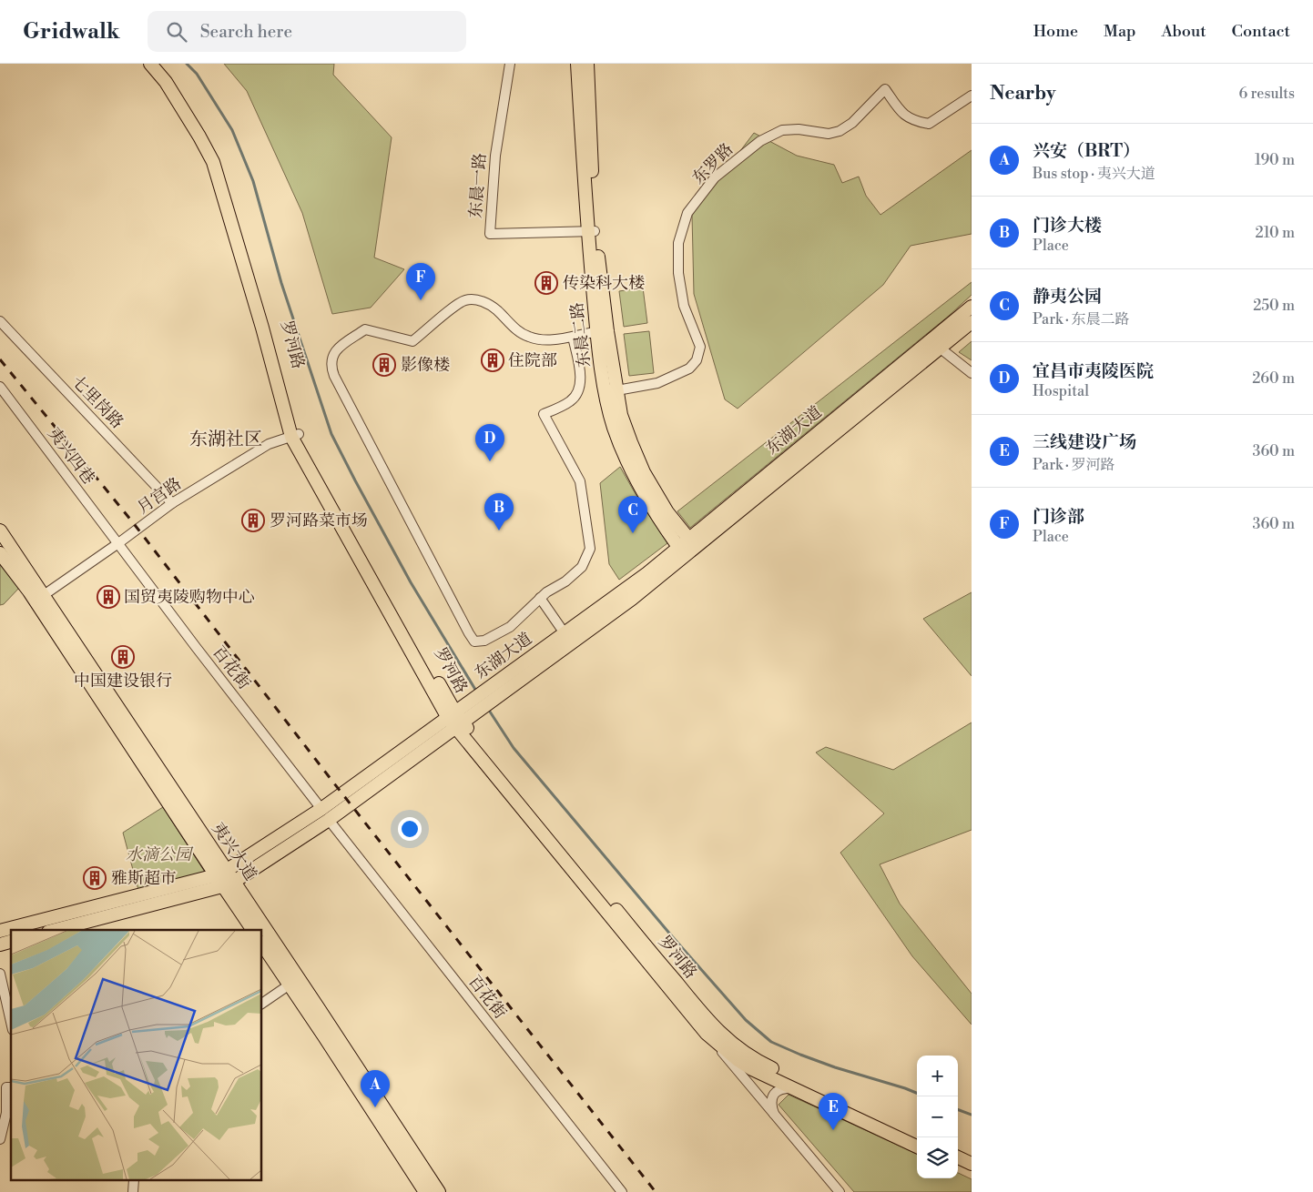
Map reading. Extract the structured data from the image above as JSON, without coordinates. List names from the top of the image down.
{
  "streets": {
    "main road": [
      "东晨二路",
      "罗河路",
      "东湖大道",
      "夷兴大道"
    ],
    "street": [
      "东罗路",
      "东晨一路",
      "七里岗路",
      "夷兴四巷",
      "月宫路",
      "百花街"
    ]
  },
  "crossings": [
    ["东罗路", "东晨二路"],
    ["东晨一路", "东晨二路"],
    ["东晨二路", "东湖大道"],
    ["罗河路", "东湖大道"],
    ["罗河路", "月宫路"],
    ["七里岗路", "月宫路"],
    ["东湖大道", "百花街"],
    ["东湖大道", "夷兴大道"],
    ["夷兴四巷", "月宫路"],
    ["夷兴四巷", "百花街"],
    ["月宫路", "百花街"],
    ["月宫路", "夷兴大道"]
  ],
  "districts": ["东湖社区"],
  "parks": ["水滴公园"],
  "places": {
    "building": [
      "传染科大楼",
      "住院部",
      "影像楼",
      "罗河路菜市场",
      "国贸夷陵购物中心",
      "中国建设银行",
      "雅斯超市"
    ]
  },
  "page": {
    "header": "Gridwalk",
    "search": "Search here",
    "nav": [
      "Home",
      "Map",
      "About",
      "Contact"
    ],
    "heading": ["Nearby", "6 results"],
    "list": [
      {
        "mark": "A",
        "name": "兴安（BRT）",
        "note": "Bus stop · 夷兴大道",
        "value": "190 m"
      },
      {
        "mark": "B",
        "name": "门诊大楼",
        "note": "Place",
        "value": "210 m"
      },
      {
        "mark": "C",
        "name": "静夷公园",
        "note": "Park · 东晨二路",
        "value": "250 m"
      },
      {
        "mark": "D",
        "name": "宜昌市夷陵医院",
        "note": "Hospital",
        "value": "260 m"
      },
      {
        "mark": "E",
        "name": "三线建设广场",
        "note": "Park · 罗河路",
        "value": "360 m"
      },
      {
        "mark": "F",
        "name": "门诊部",
        "note": "Place",
        "value": "360 m"
      }
    ],
    "pins": [
      "F",
      "D",
      "B",
      "C",
      "A",
      "E"
    ],
    "map_buttons": ["+", "−"]
  }
}
